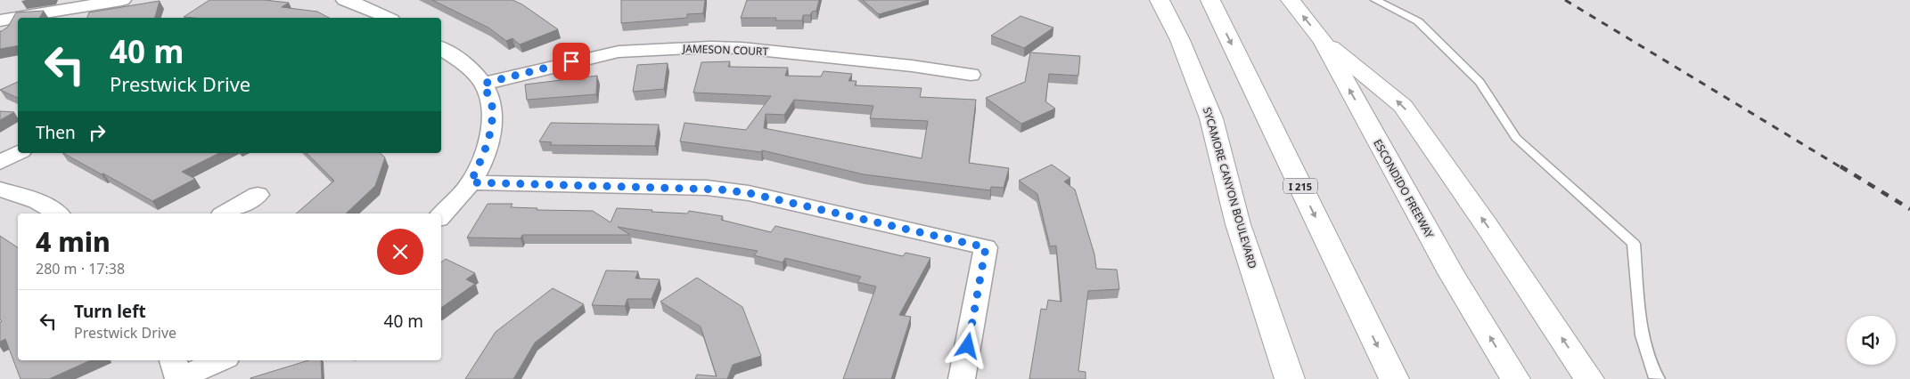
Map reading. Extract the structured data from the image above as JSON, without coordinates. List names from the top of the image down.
{
  "streets": {
    "main road": ["I 215", "SYCAMORE CANYON BOULEVARD", "ESCONDIDO FREEWAY"],
    "street": ["JAMESON COURT"]
  },
  "page": {
    "turn": ["40 m", "Prestwick Drive"],
    "then": "Then",
    "heading": ["4 min", "280 m · 17:38"],
    "list": [
      {
        "name": "Turn left",
        "note": "Prestwick Drive",
        "value": "40 m"
      }
    ]
  }
}
